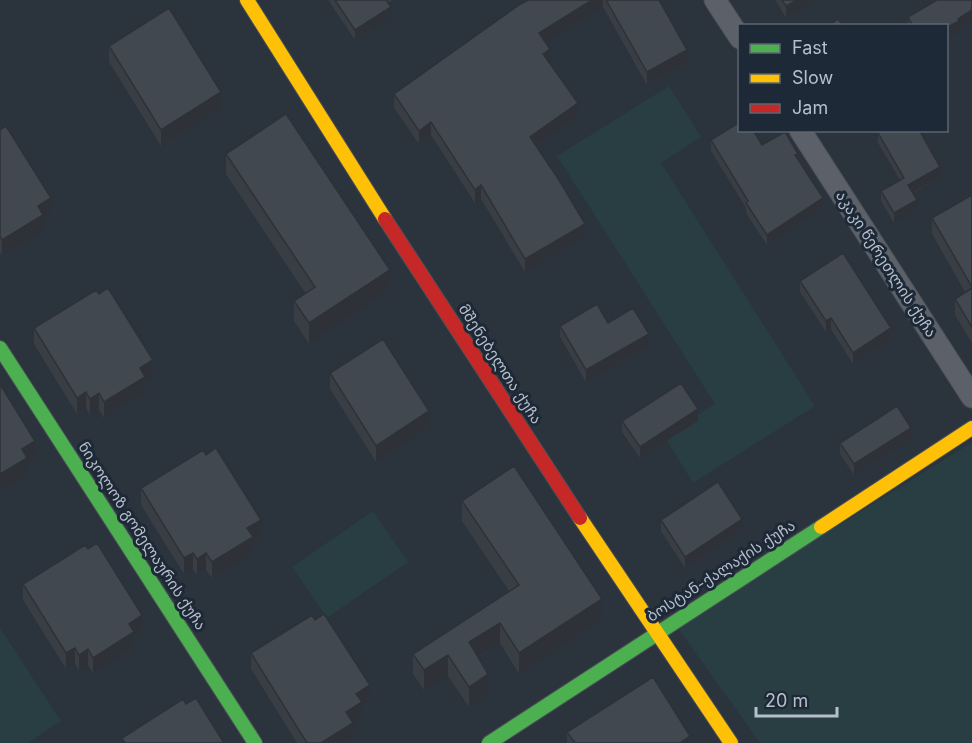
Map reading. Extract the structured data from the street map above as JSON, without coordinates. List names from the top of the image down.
{
  "streets": {
    "street": [
      "აკაკი წერეთლის ქუჩა",
      "მშენებელთა ქუჩა",
      "ნიკოლოზ გომელაურის ქუჩა",
      "ბოსტან-ქალაქის ქუჩა"
    ]
  },
  "crossings": [
    ["მშენებელთა ქუჩა", "ბოსტან-ქალაქის ქუჩა"]
  ],
  "legend": ["Fast", "Slow", "Jam"],
  "scale_bar": "20 m"
}
